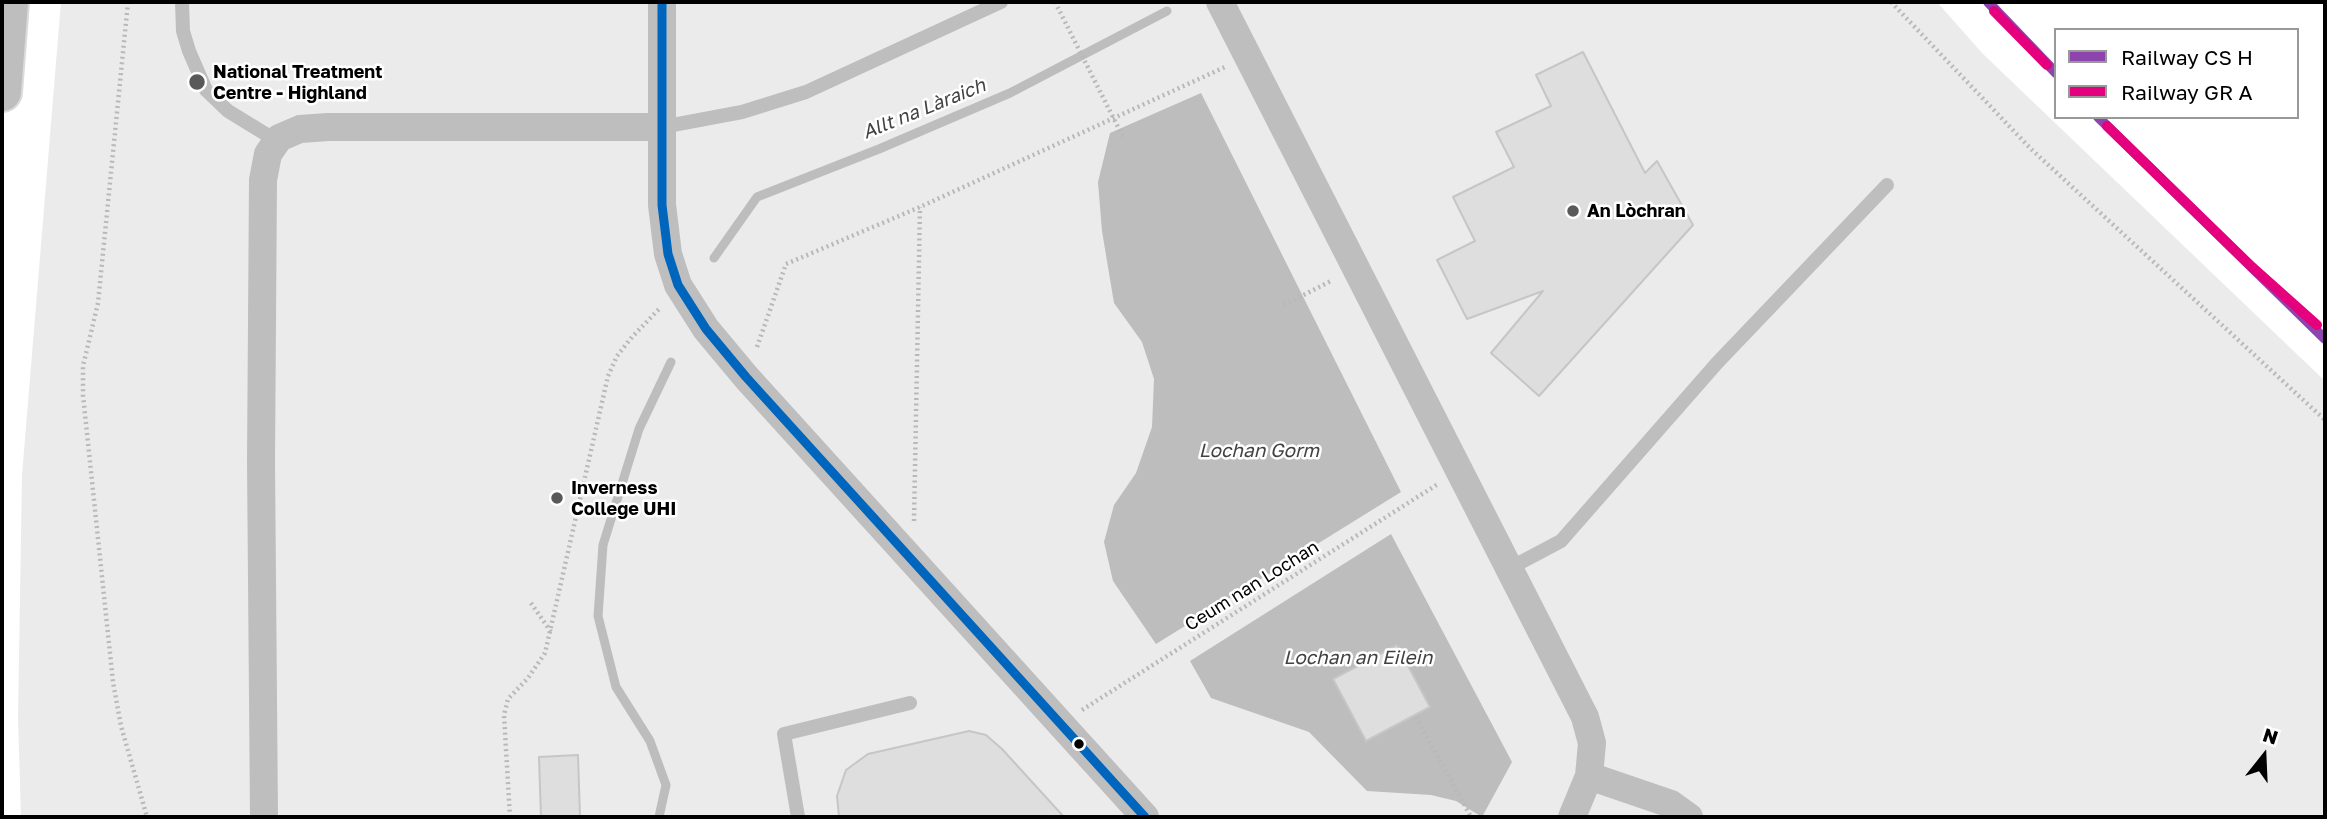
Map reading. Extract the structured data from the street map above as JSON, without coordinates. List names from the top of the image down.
{
  "streets": {
    "path": ["Ceum nan Lochan"]
  },
  "water": ["Allt na Làraich", "Lochan Gorm", "Lochan an Eilein"],
  "places": ["National Treatment Centre - Highland", "An Lòchran", "Inverness College UHI"],
  "legend": ["Railway CS H", "Railway GR A"],
  "north": "top"
}
